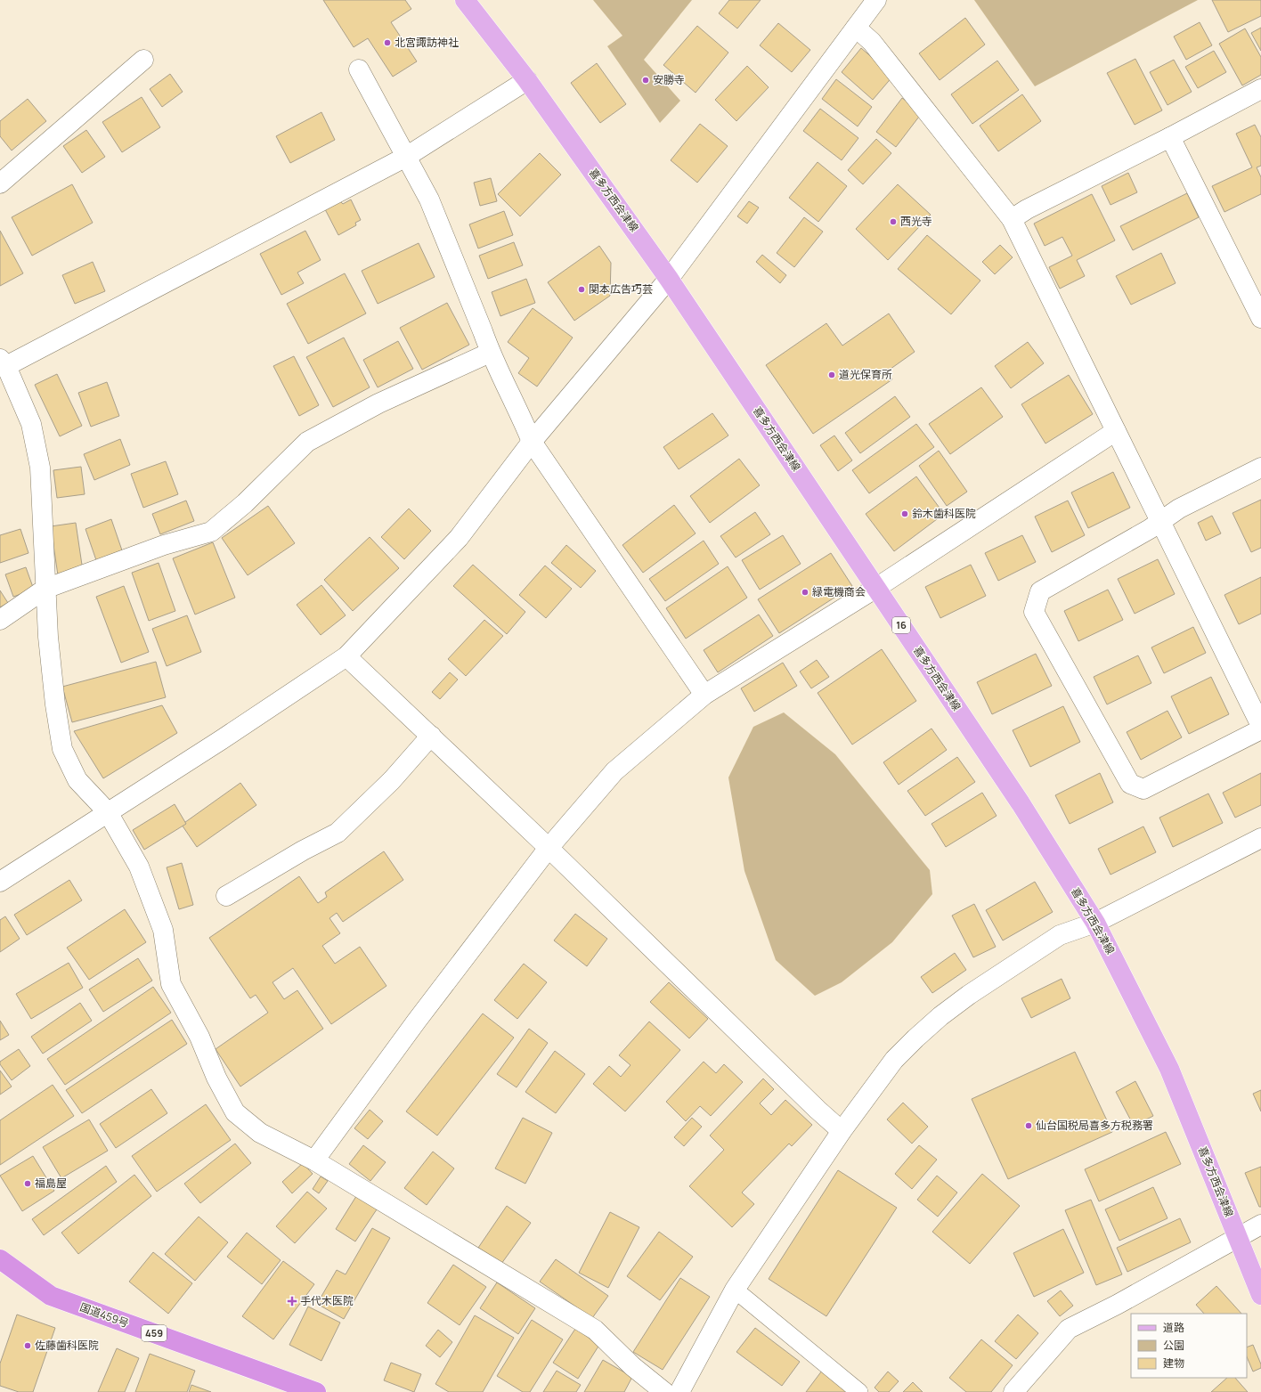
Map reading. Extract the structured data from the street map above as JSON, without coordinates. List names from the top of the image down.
{
  "streets": {
    "highway": ["国道459号", "459"],
    "main road": ["喜多方西会津線", "16"]
  },
  "places": {
    "other": [
      "北宮諏訪神社",
      "安勝寺",
      "西光寺",
      "関本広告巧芸",
      "道光保育所",
      "鈴木歯科医院",
      "緑電機商会",
      "仙台国税局喜多方税務署",
      "福島屋",
      "佐藤歯科医院"
    ],
    "health": ["手代木医院"]
  },
  "legend": ["道路", "公園", "建物"]
}
